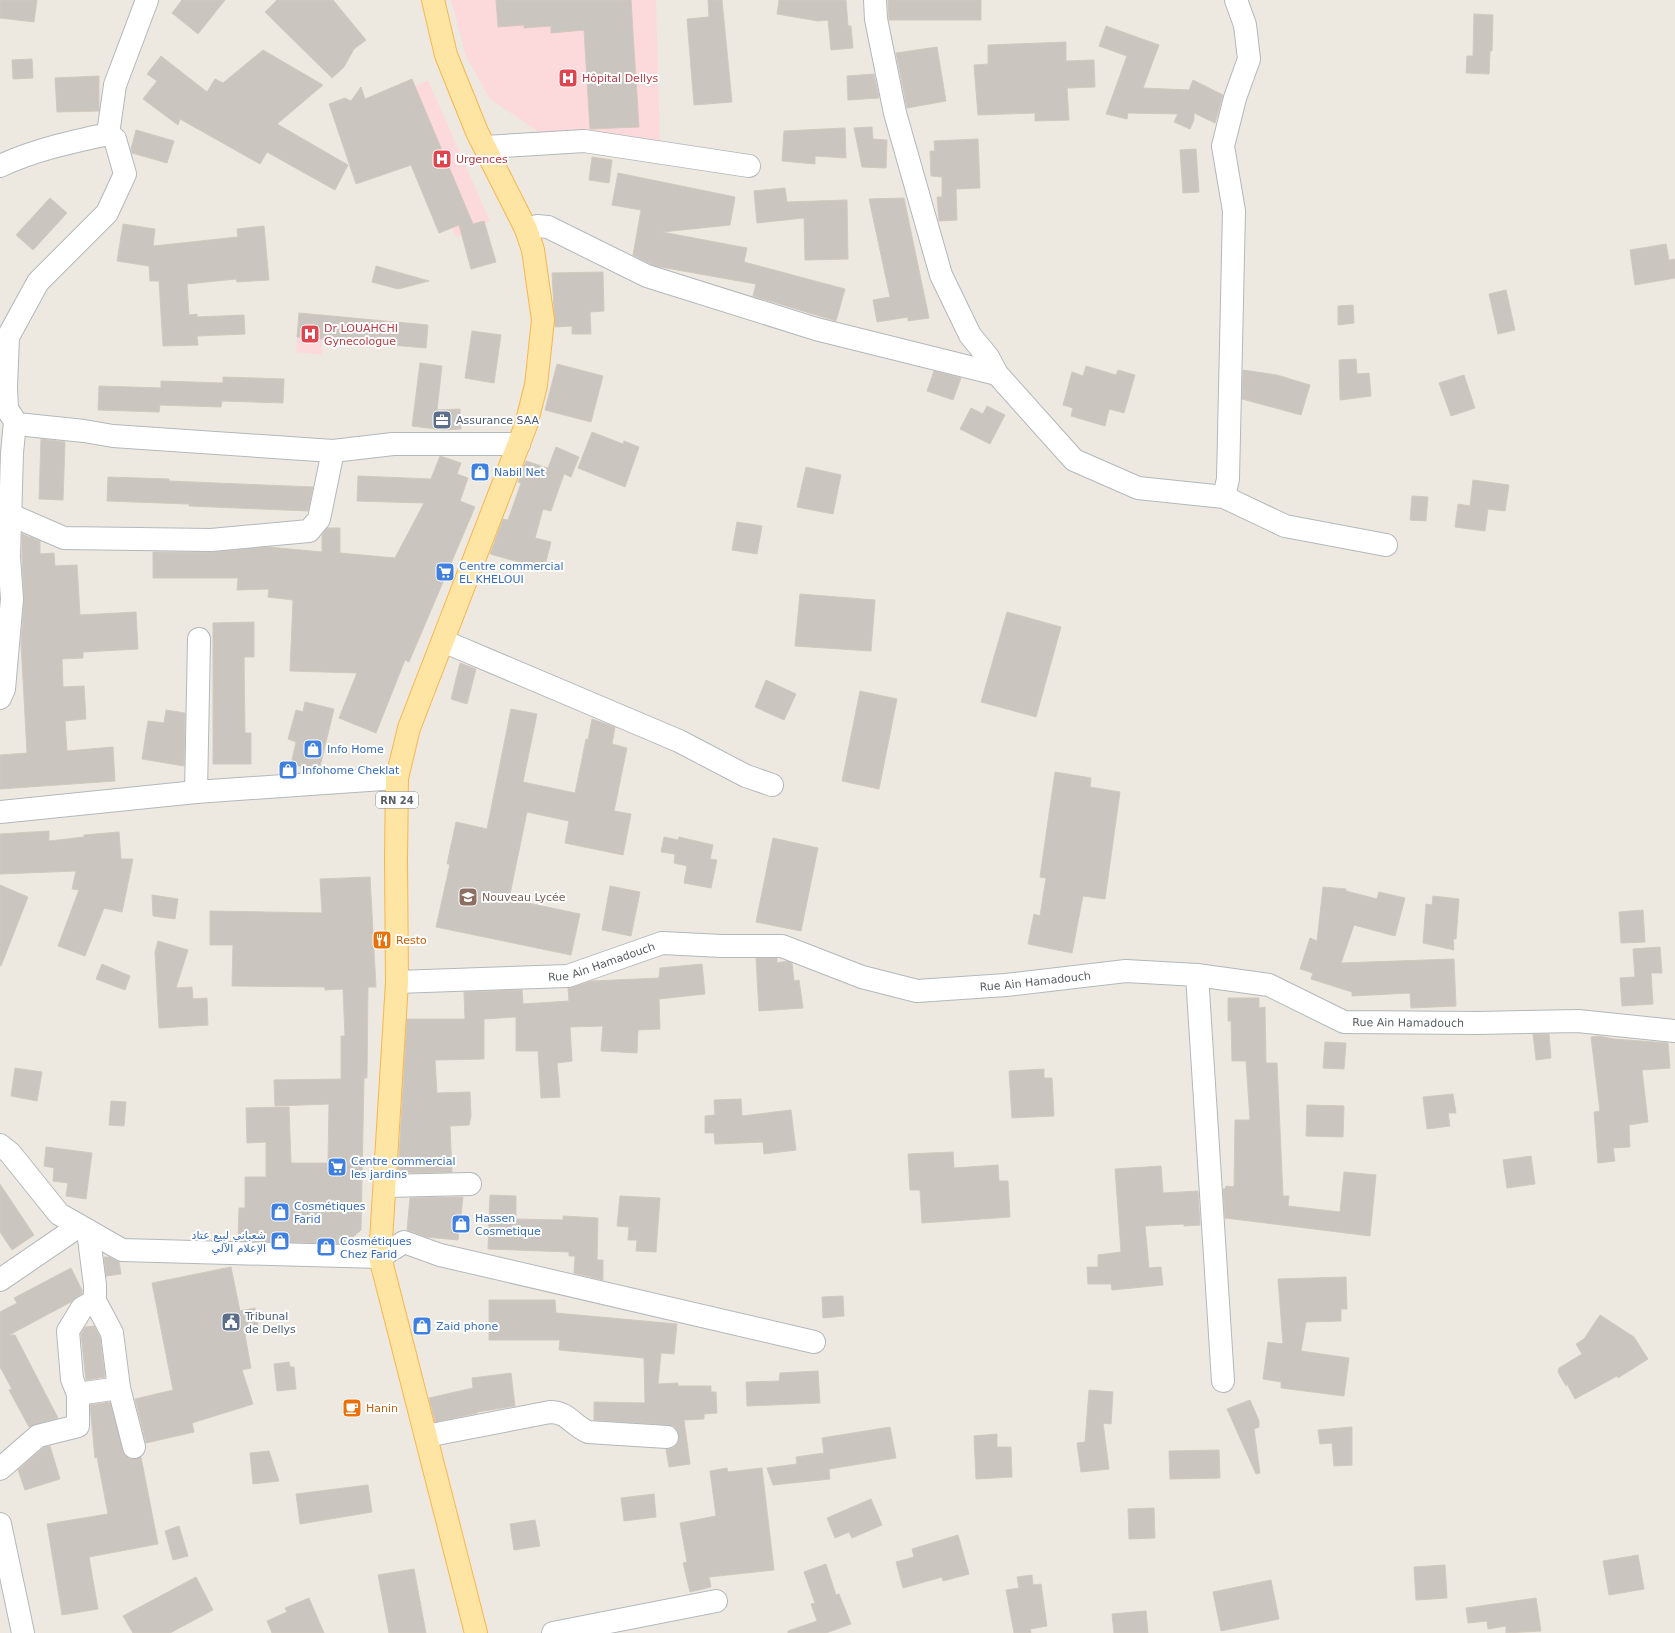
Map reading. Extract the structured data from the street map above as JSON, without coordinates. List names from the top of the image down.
{
  "streets": {
    "main road": ["RN 24"],
    "street": ["Rue Ain Hamadouch"]
  },
  "crossings": [
    ["RN 24", "Rue Ain Hamadouch"]
  ],
  "places": {
    "hospital": ["Hôpital Dellys", "Urgences", "Dr LOUAHCHI Gynecologue"],
    "office": ["Assurance SAA"],
    "shop": [
      "Nabil Net",
      "Info Home",
      "Infohome Cheklat",
      "Cosmétiques Farid",
      "Hassen Cosmetique",
      "شعباني لبيع عتاد الإعلام الآلي",
      "Cosmétiques Chez Farid",
      "Zaid phone"
    ],
    "supermarket": ["Centre commercial EL KHELOUI", "Centre commercial les jardins"],
    "school or university": ["Nouveau Lycée"],
    "restaurant": ["Resto"],
    "public building": ["Tribunal de Dellys"],
    "cafe": ["Hanin"]
  }
}
